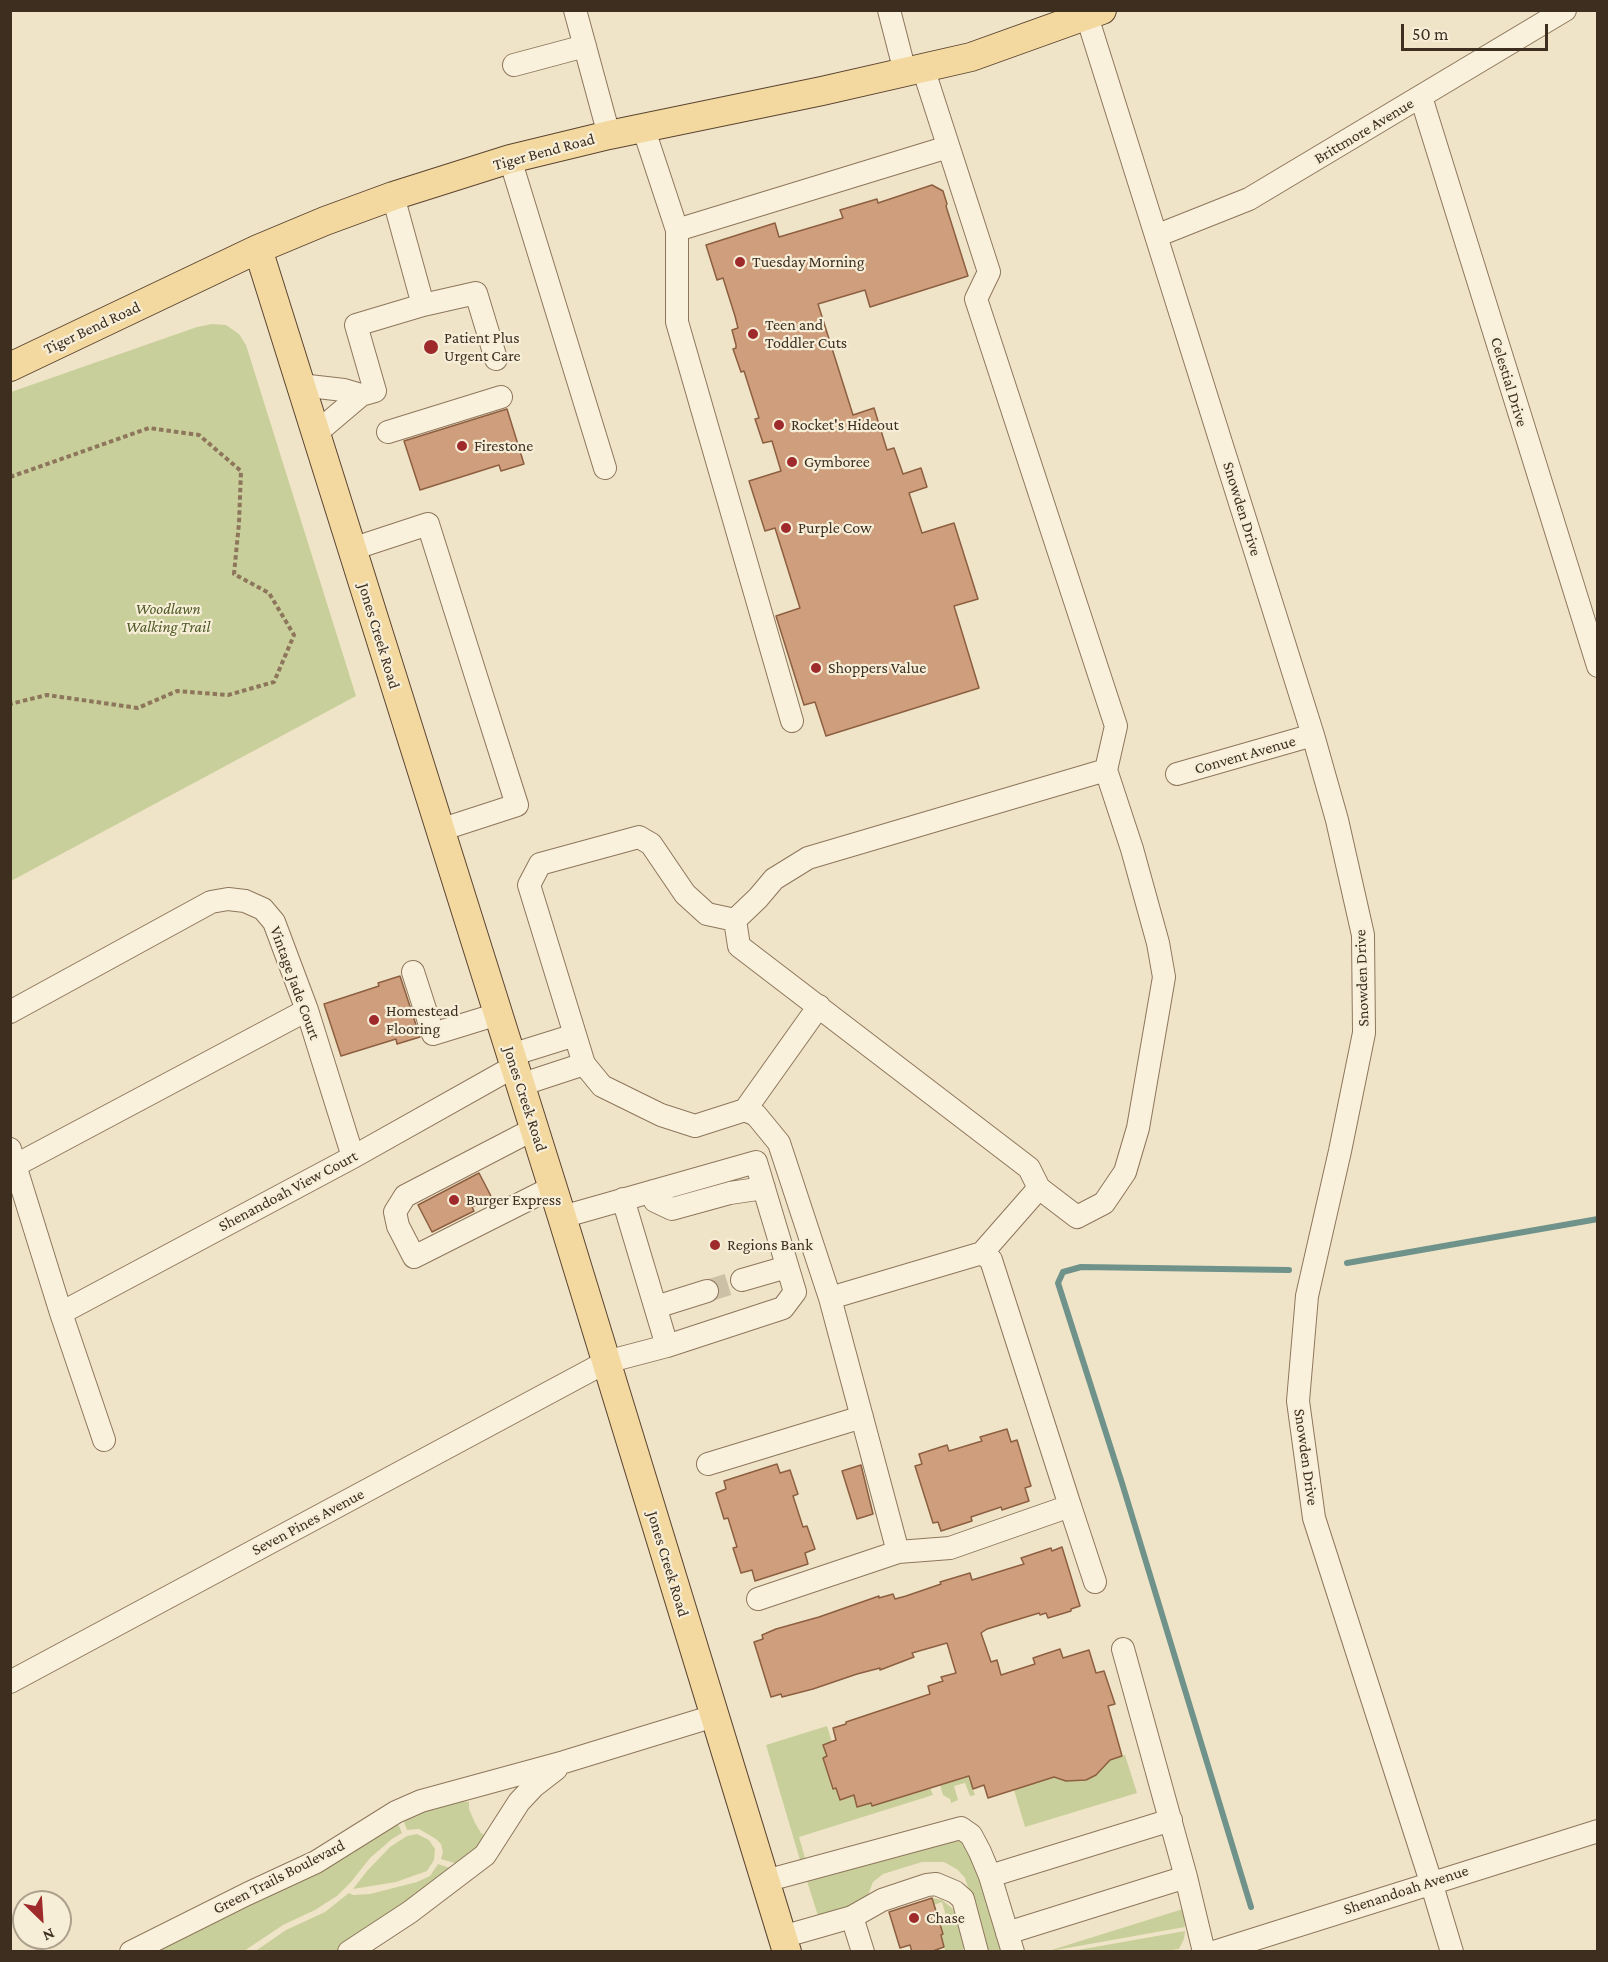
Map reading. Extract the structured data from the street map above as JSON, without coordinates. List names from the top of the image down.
{
  "streets": {
    "main road": ["Tiger Bend Road", "Jones Creek Road"],
    "street": [
      "Brittmore Avenue",
      "Celestial Drive",
      "Snowden Drive",
      "Convent Avenue",
      "Vintage Jade Court",
      "Shenandoah View Court",
      "Seven Pines Avenue",
      "Green Trails Boulevard",
      "Shenandoah Avenue"
    ]
  },
  "crossings": [
    ["Brittmore Avenue", "Celestial Drive"],
    ["Brittmore Avenue", "Snowden Drive"],
    ["Tiger Bend Road", "Snowden Drive"],
    ["Tiger Bend Road", "Jones Creek Road"],
    ["Snowden Drive", "Convent Avenue"],
    ["Snowden Drive", "Shenandoah Avenue"],
    ["Jones Creek Road", "Shenandoah View Court"],
    ["Jones Creek Road", "Seven Pines Avenue"],
    ["Jones Creek Road", "Green Trails Boulevard"],
    ["Vintage Jade Court", "Shenandoah View Court"]
  ],
  "parks": ["Woodlawn Walking Trail"],
  "places": [
    "Tuesday Morning",
    "Teen and Toddler Cuts",
    "Patient Plus Urgent Care",
    "Rocket's Hideout",
    "Firestone",
    "Gymboree",
    "Purple Cow",
    "Shoppers Value",
    "Homestead Flooring",
    "Burger Express",
    "Regions Bank",
    "Chase"
  ],
  "scale_bar": "50 m",
  "north": "bottom right"
}
